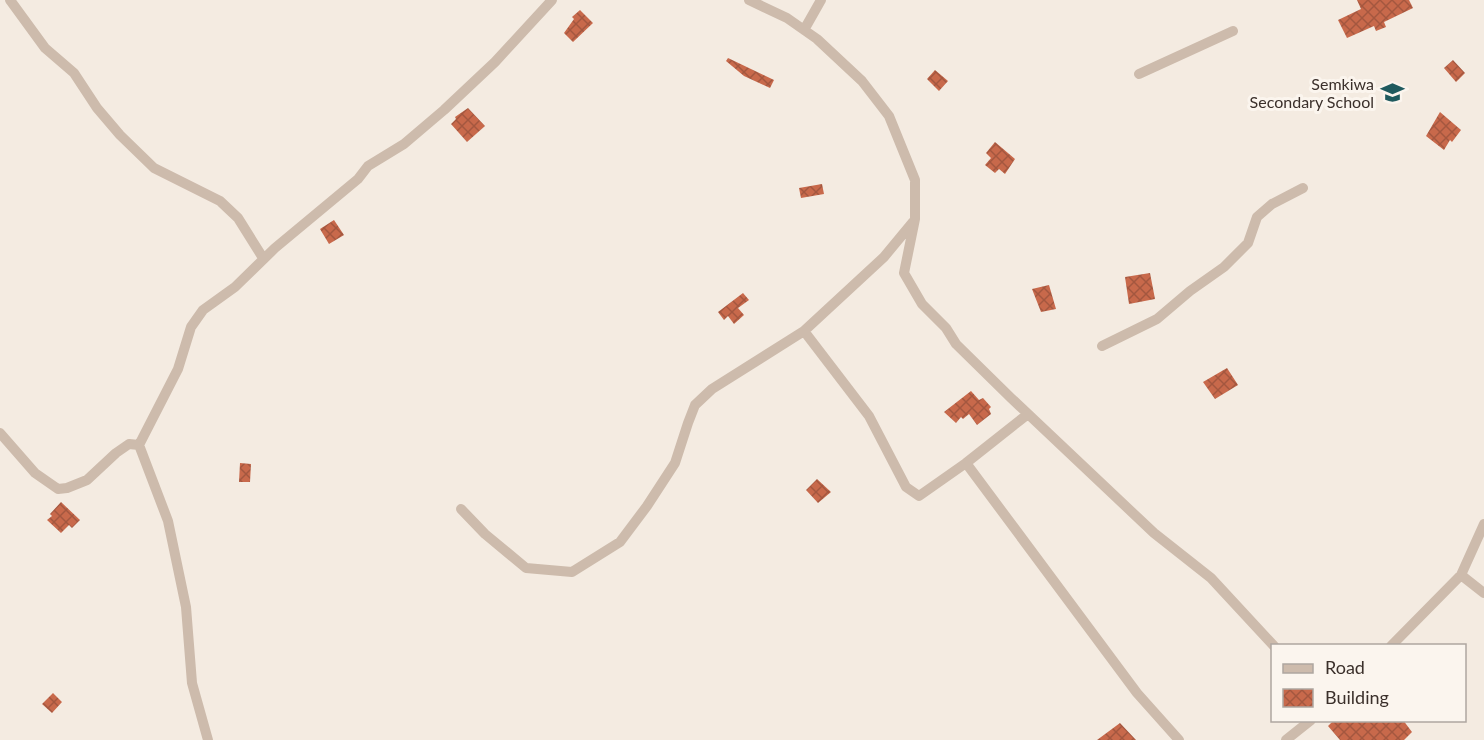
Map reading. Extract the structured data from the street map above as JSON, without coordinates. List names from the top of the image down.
{
  "places": {
    "school or university": ["Semkiwa Secondary School"]
  },
  "legend": ["Road", "Building"]
}
